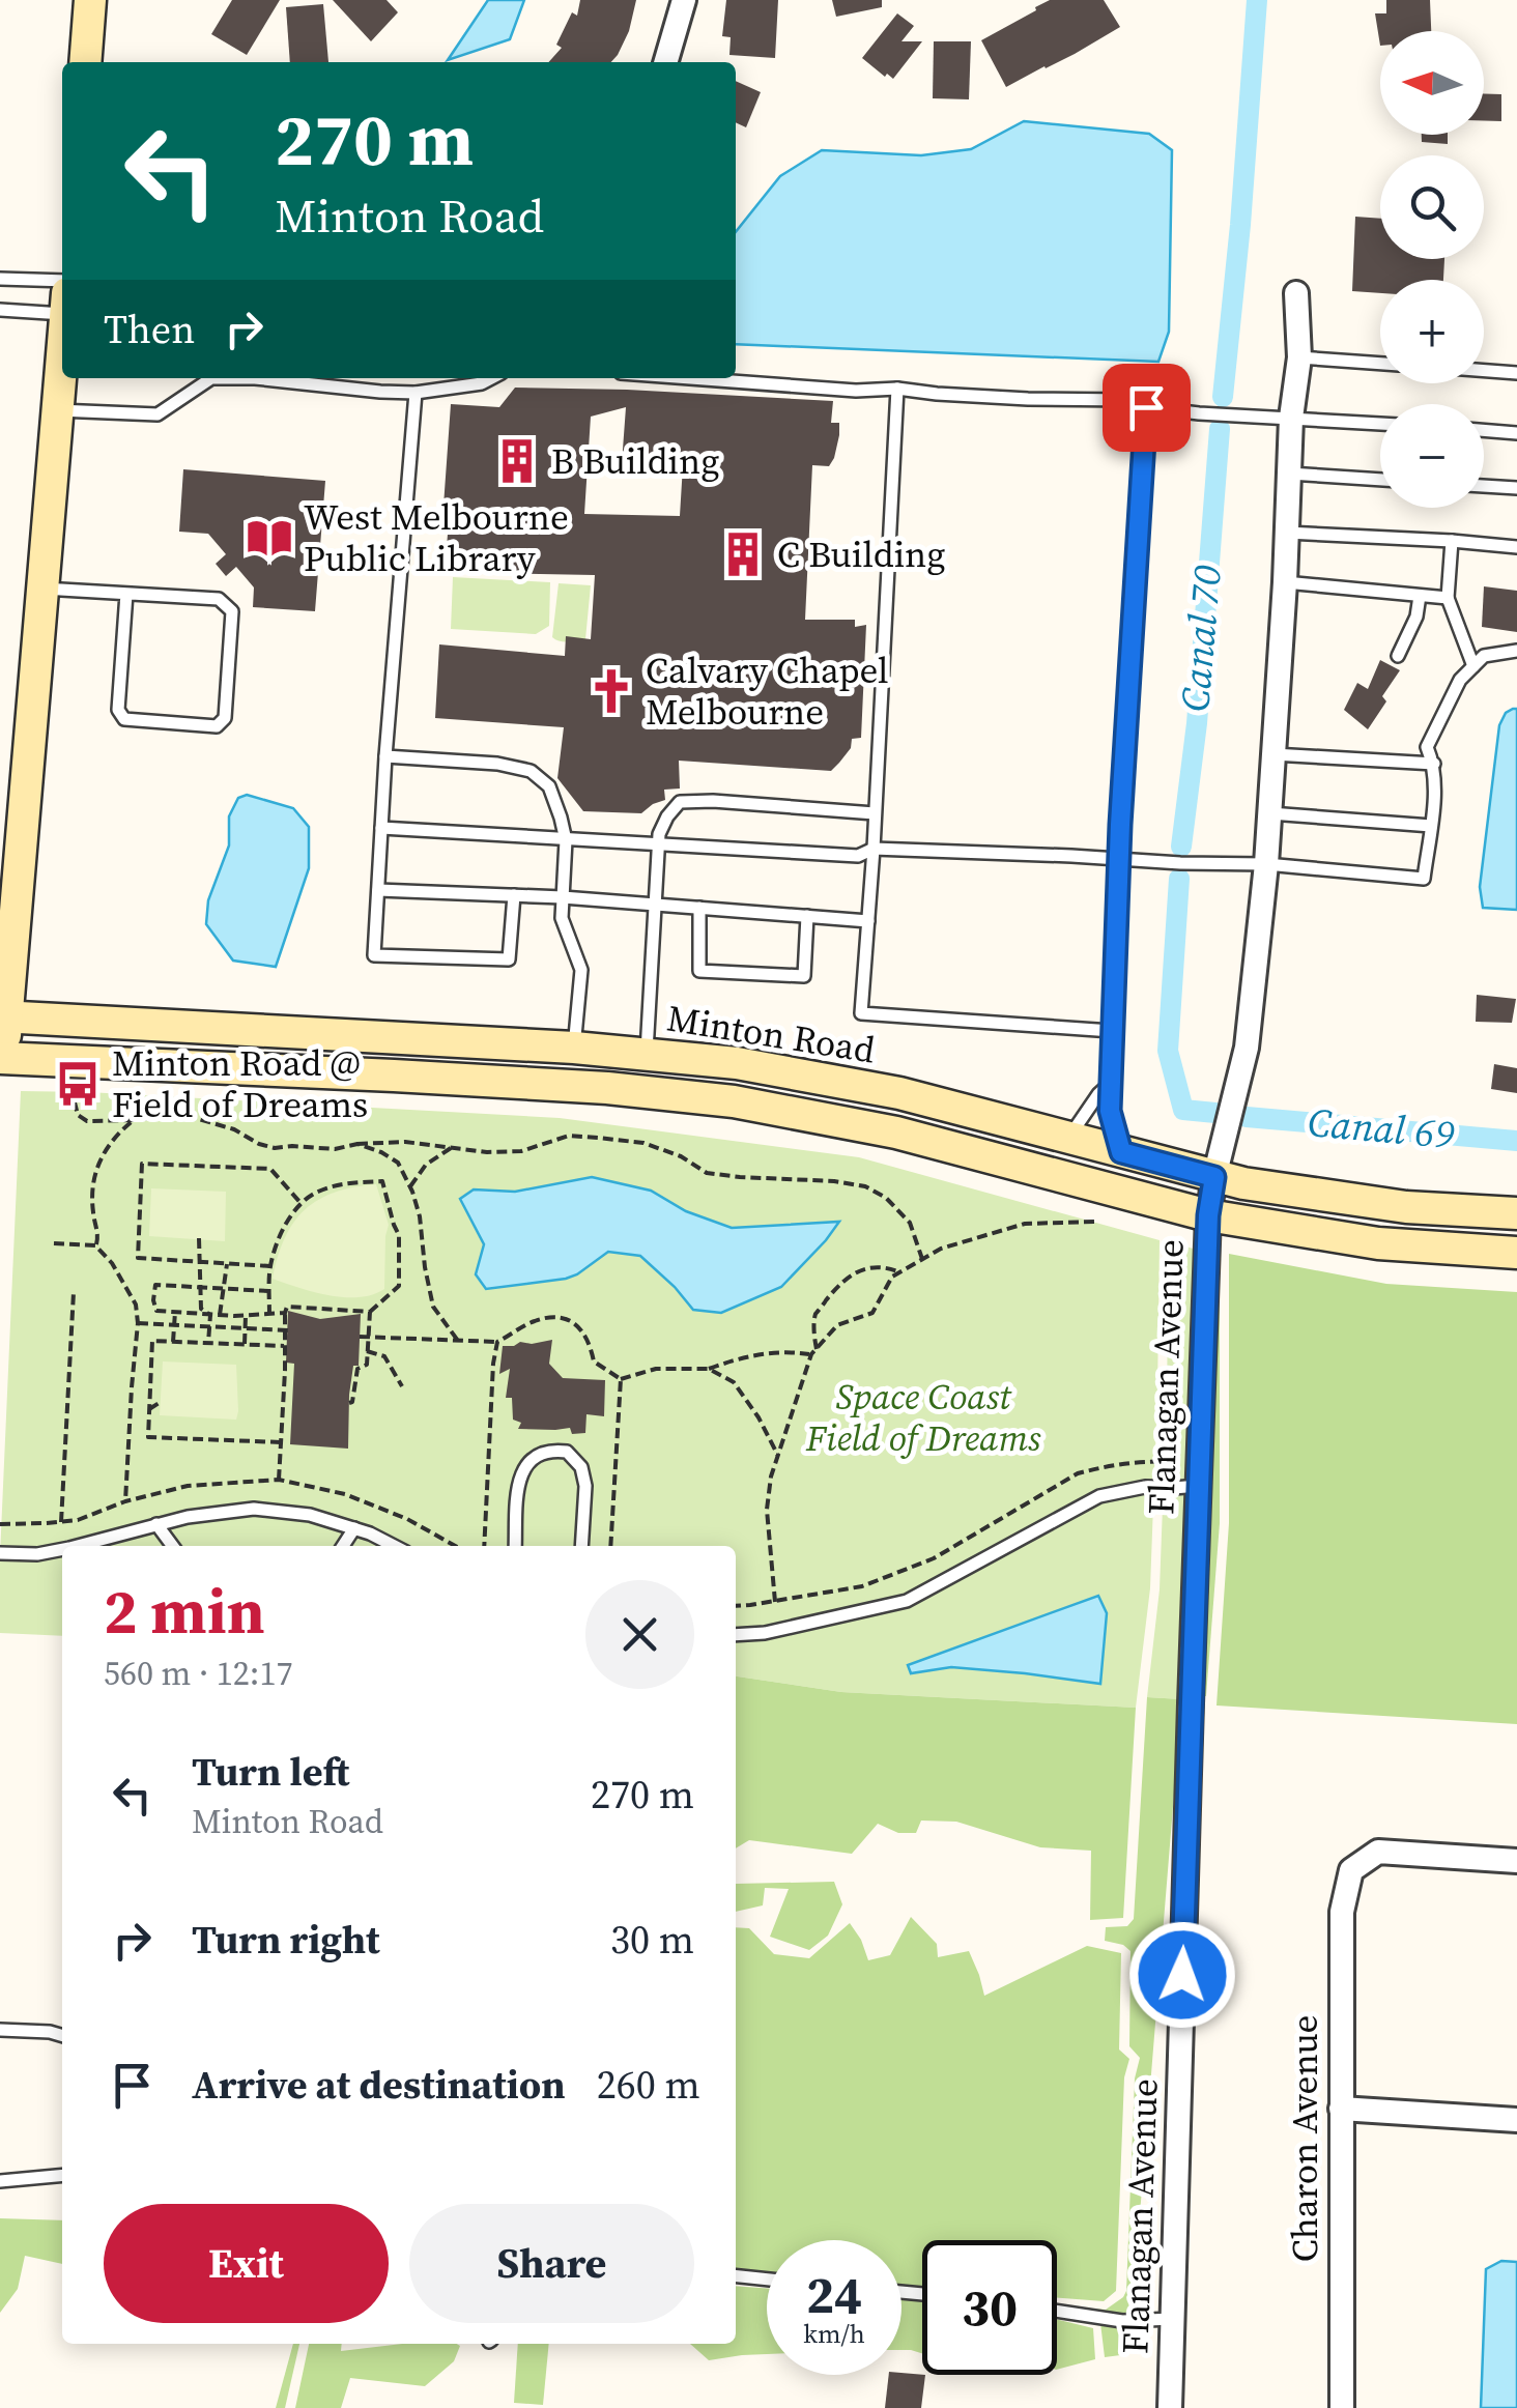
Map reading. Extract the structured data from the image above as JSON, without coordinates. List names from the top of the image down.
{
  "streets": {
    "main road": ["Minton Road"],
    "street": ["Flanagan Avenue", "Charon Avenue"]
  },
  "crossings": [
    ["Minton Road", "Flanagan Avenue"]
  ],
  "water": ["Canal 70", "Canal 69"],
  "parks": ["Space Coast Field of Dreams"],
  "places": {
    "building": ["B Building", "C Building"],
    "library": ["West Melbourne Public Library"],
    "church": ["Calvary Chapel Melbourne"],
    "bus stop": ["Minton Road @ Field of Dreams"]
  },
  "north": "left",
  "page": {
    "map_buttons": ["+", "−"],
    "turn": ["270 m", "Minton Road"],
    "then": "Then",
    "heading": ["2 min", "560 m · 12:17"],
    "list": [
      {
        "name": "Turn left",
        "note": "Minton Road",
        "value": "270 m"
      },
      {
        "name": "Turn right",
        "value": "30 m"
      },
      {
        "name": "Arrive at destination",
        "value": "260 m"
      }
    ],
    "buttons": ["Exit", "Share"],
    "speed": "24 km/h",
    "limit": "30"
  }
}
